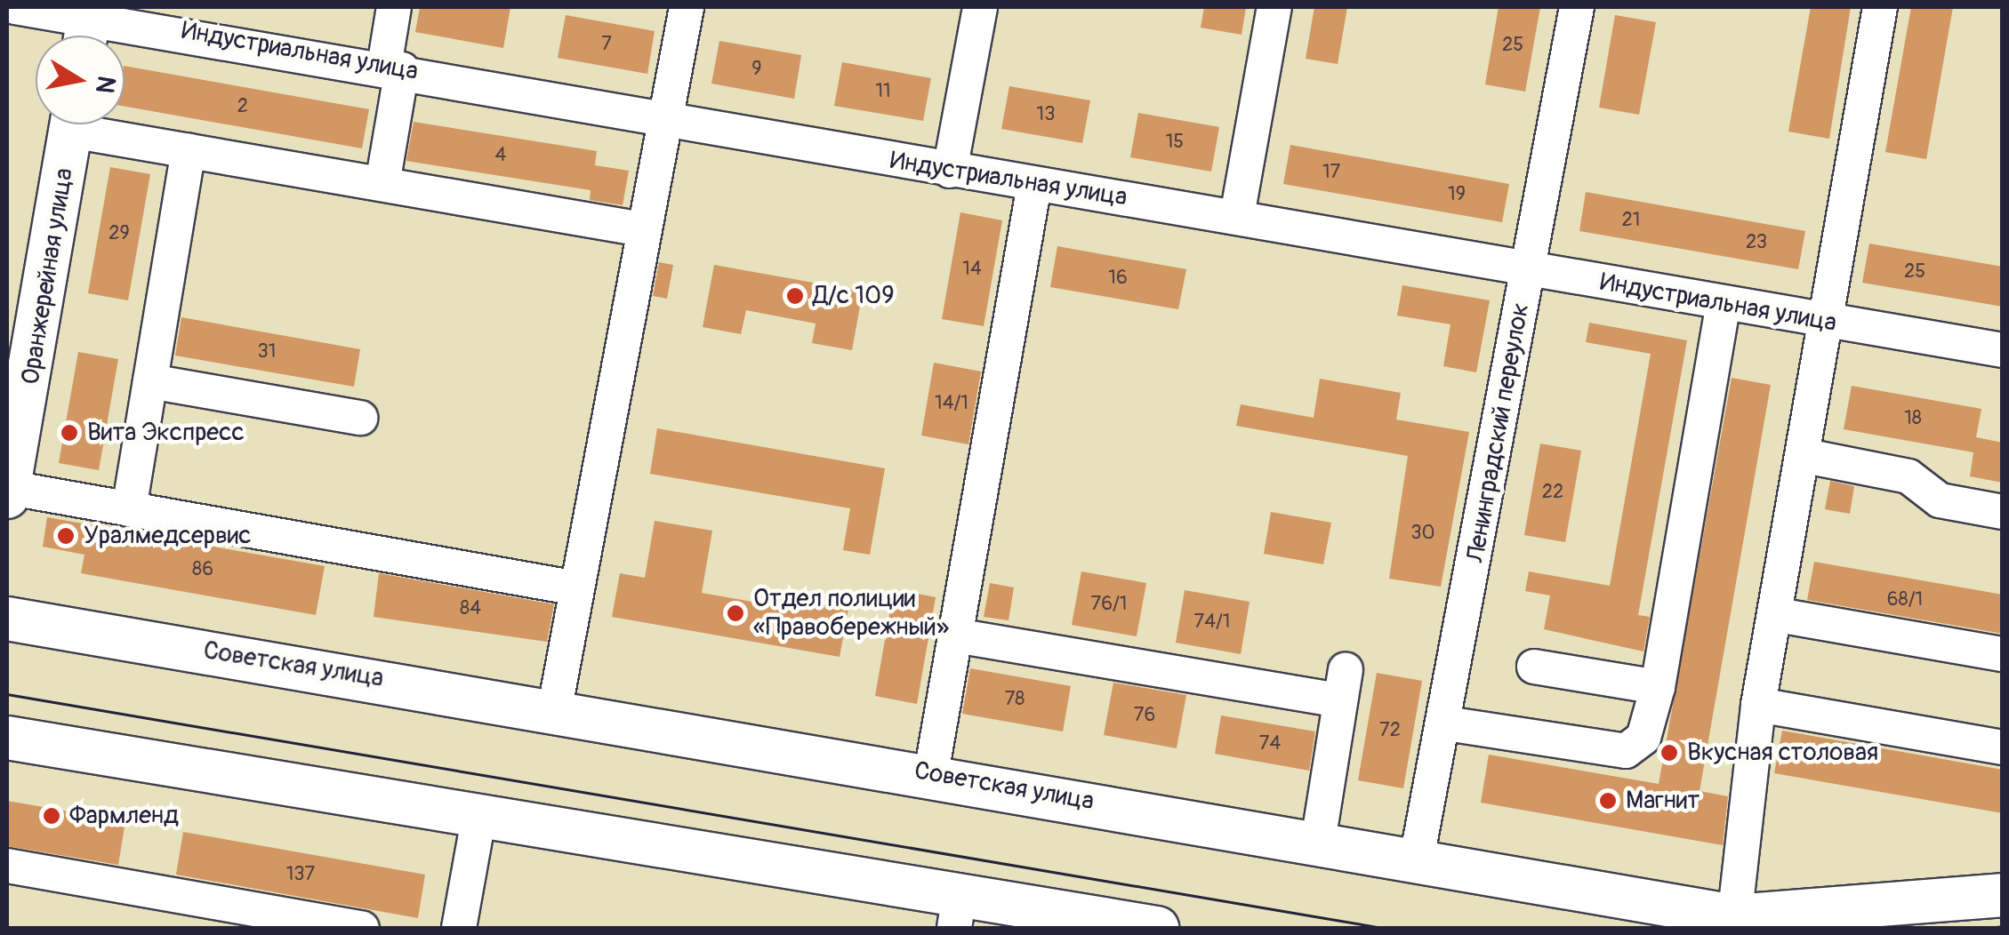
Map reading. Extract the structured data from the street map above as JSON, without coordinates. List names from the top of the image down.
{
  "streets": {
    "main road": ["Оранжерейная улица", "Советская улица"],
    "street": ["Индустриальная улица", "Ленинградский переулок"]
  },
  "crossings": [
    ["Индустриальная улица", "Ленинградский переулок"],
    ["Ленинградский переулок", "Советская улица"]
  ],
  "places": [
    "Д/с 109",
    "Вита Экспресс",
    "Уралмедсервис",
    "Отдел полиции «Правобережный»",
    "Вкусная столовая",
    "Магнит",
    "Фармленд"
  ],
  "house_numbers": [
    "7",
    "25",
    "9",
    "11",
    "2",
    "13",
    "15",
    "4",
    "17",
    "19",
    "21",
    "29",
    "23",
    "14",
    "25",
    "16",
    "31",
    "14/1",
    "18",
    "22",
    "30",
    "86",
    "68/1",
    "76/1",
    "84",
    "74/1",
    "78",
    "76",
    "72",
    "74",
    "137"
  ],
  "north": "right"
}
